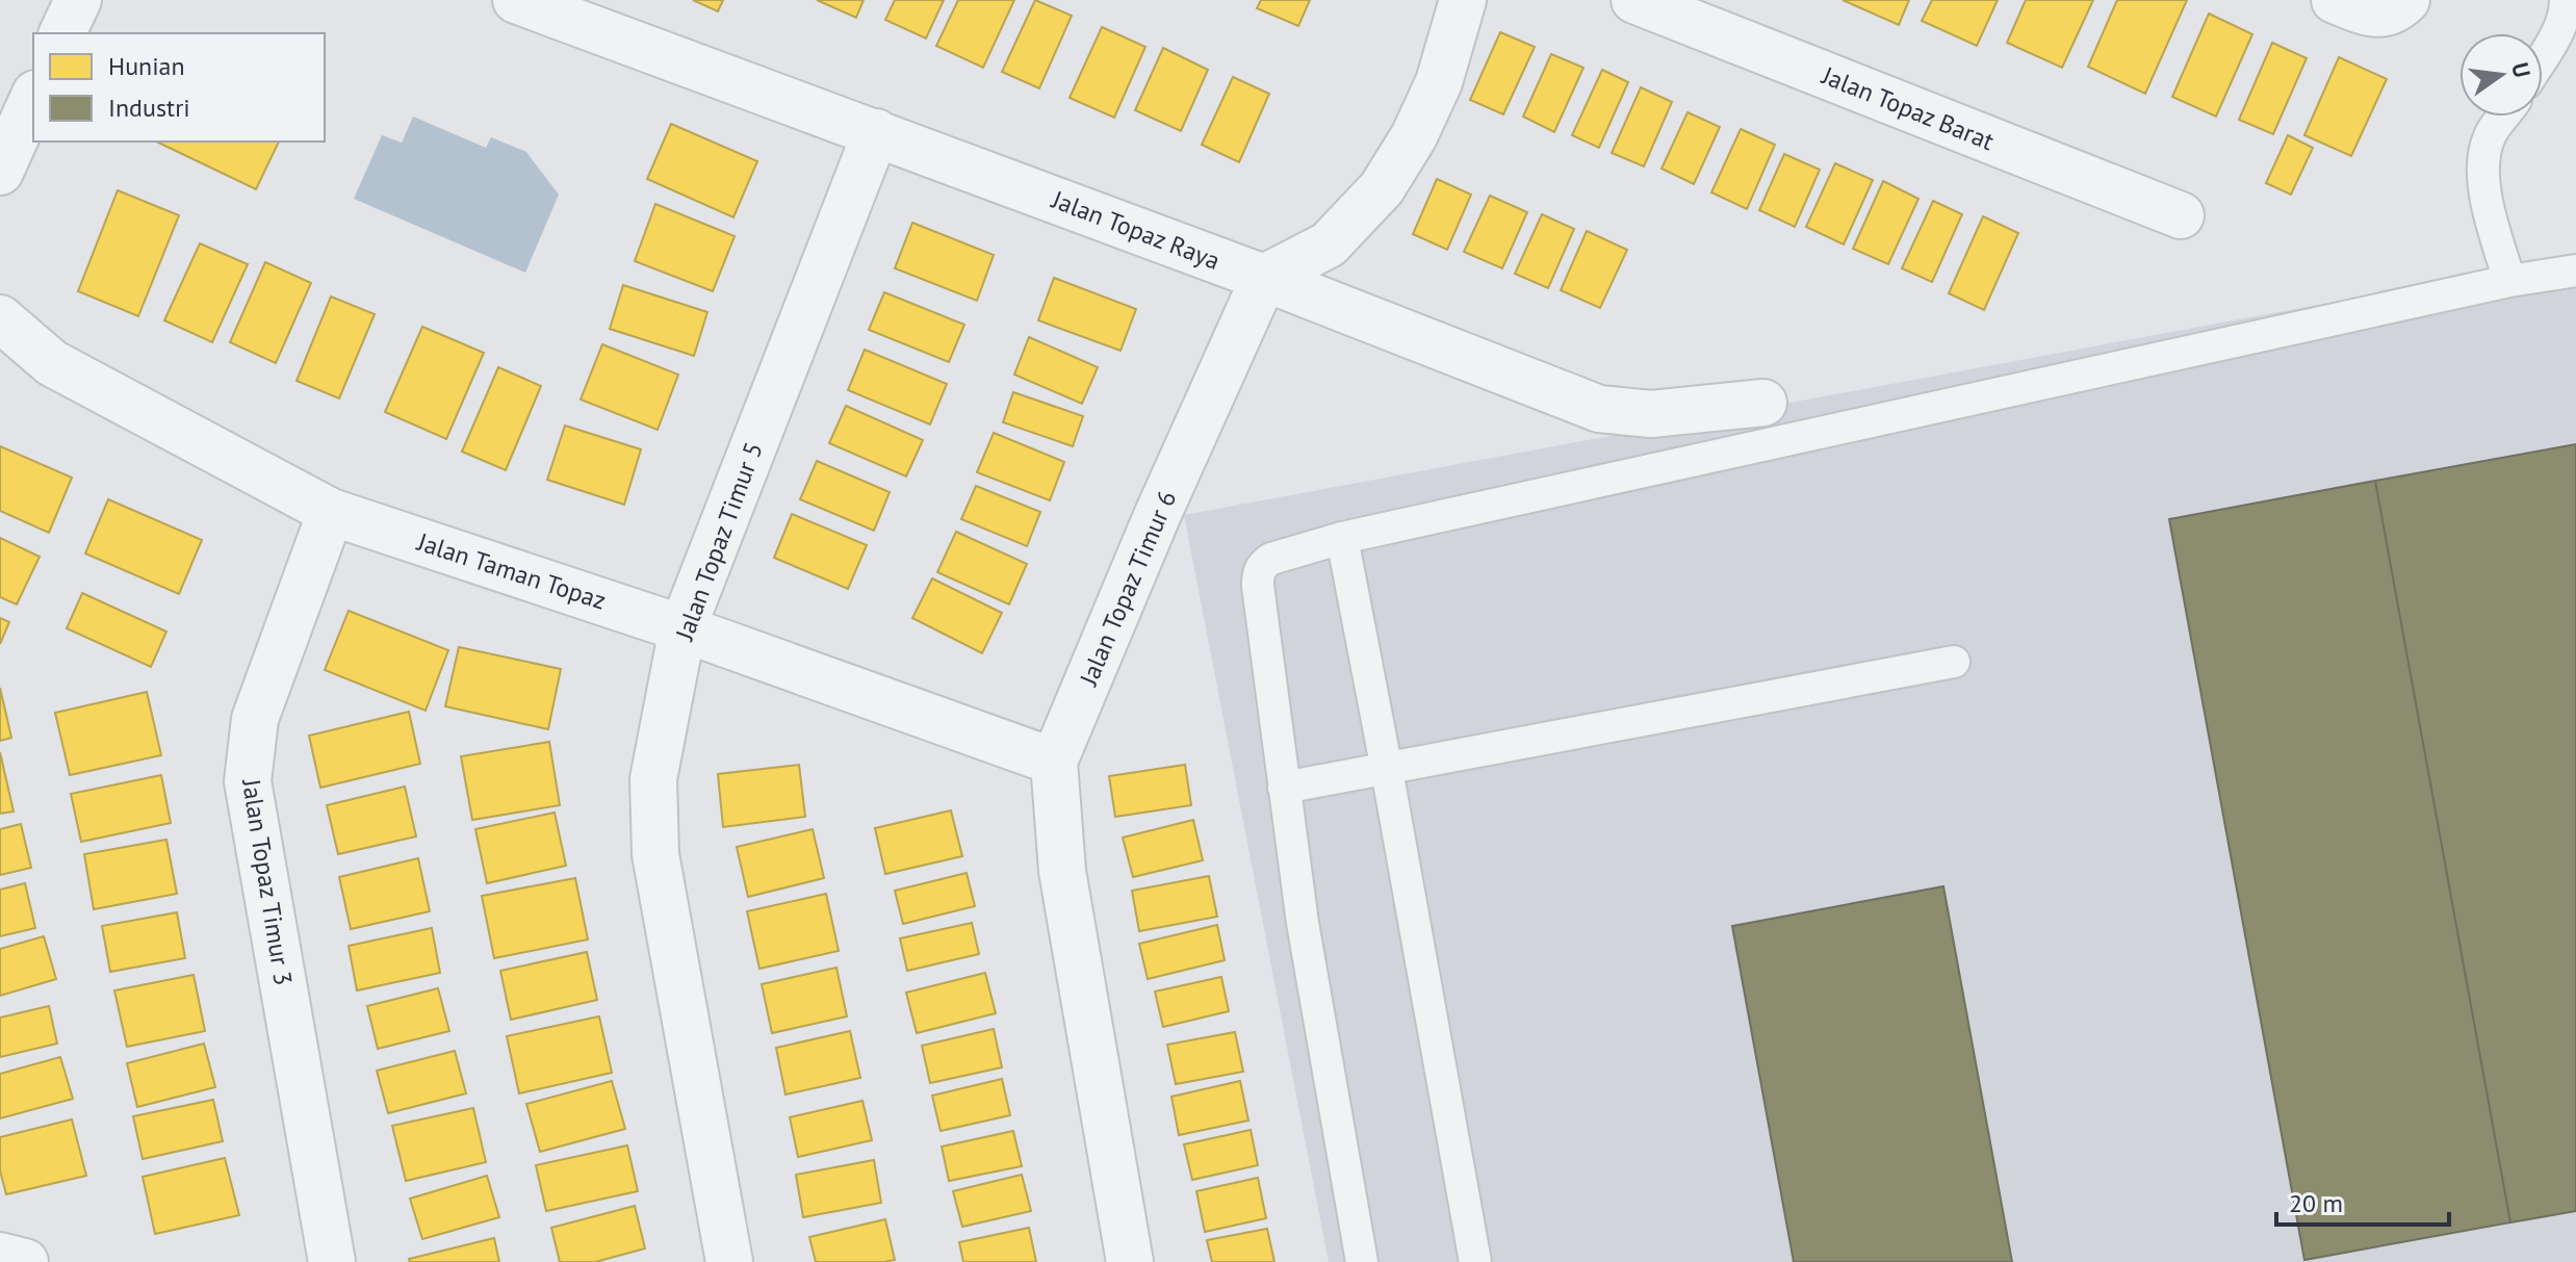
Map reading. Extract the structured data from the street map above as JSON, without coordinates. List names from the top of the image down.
{
  "streets": {
    "street": [
      "Jalan Topaz Barat",
      "Jalan Topaz Raya",
      "Jalan Topaz Timur 5",
      "Jalan Taman Topaz",
      "Jalan Topaz Timur 6",
      "Jalan Topaz Timur 3"
    ]
  },
  "crossings": [
    ["Jalan Topaz Raya", "Jalan Topaz Timur 5"],
    ["Jalan Topaz Raya", "Jalan Topaz Timur 6"],
    ["Jalan Topaz Timur 5", "Jalan Taman Topaz"],
    ["Jalan Taman Topaz", "Jalan Topaz Timur 6"],
    ["Jalan Taman Topaz", "Jalan Topaz Timur 3"]
  ],
  "legend": ["Hunian", "Industri"],
  "scale_bar": "20 m",
  "north": "right"
}
